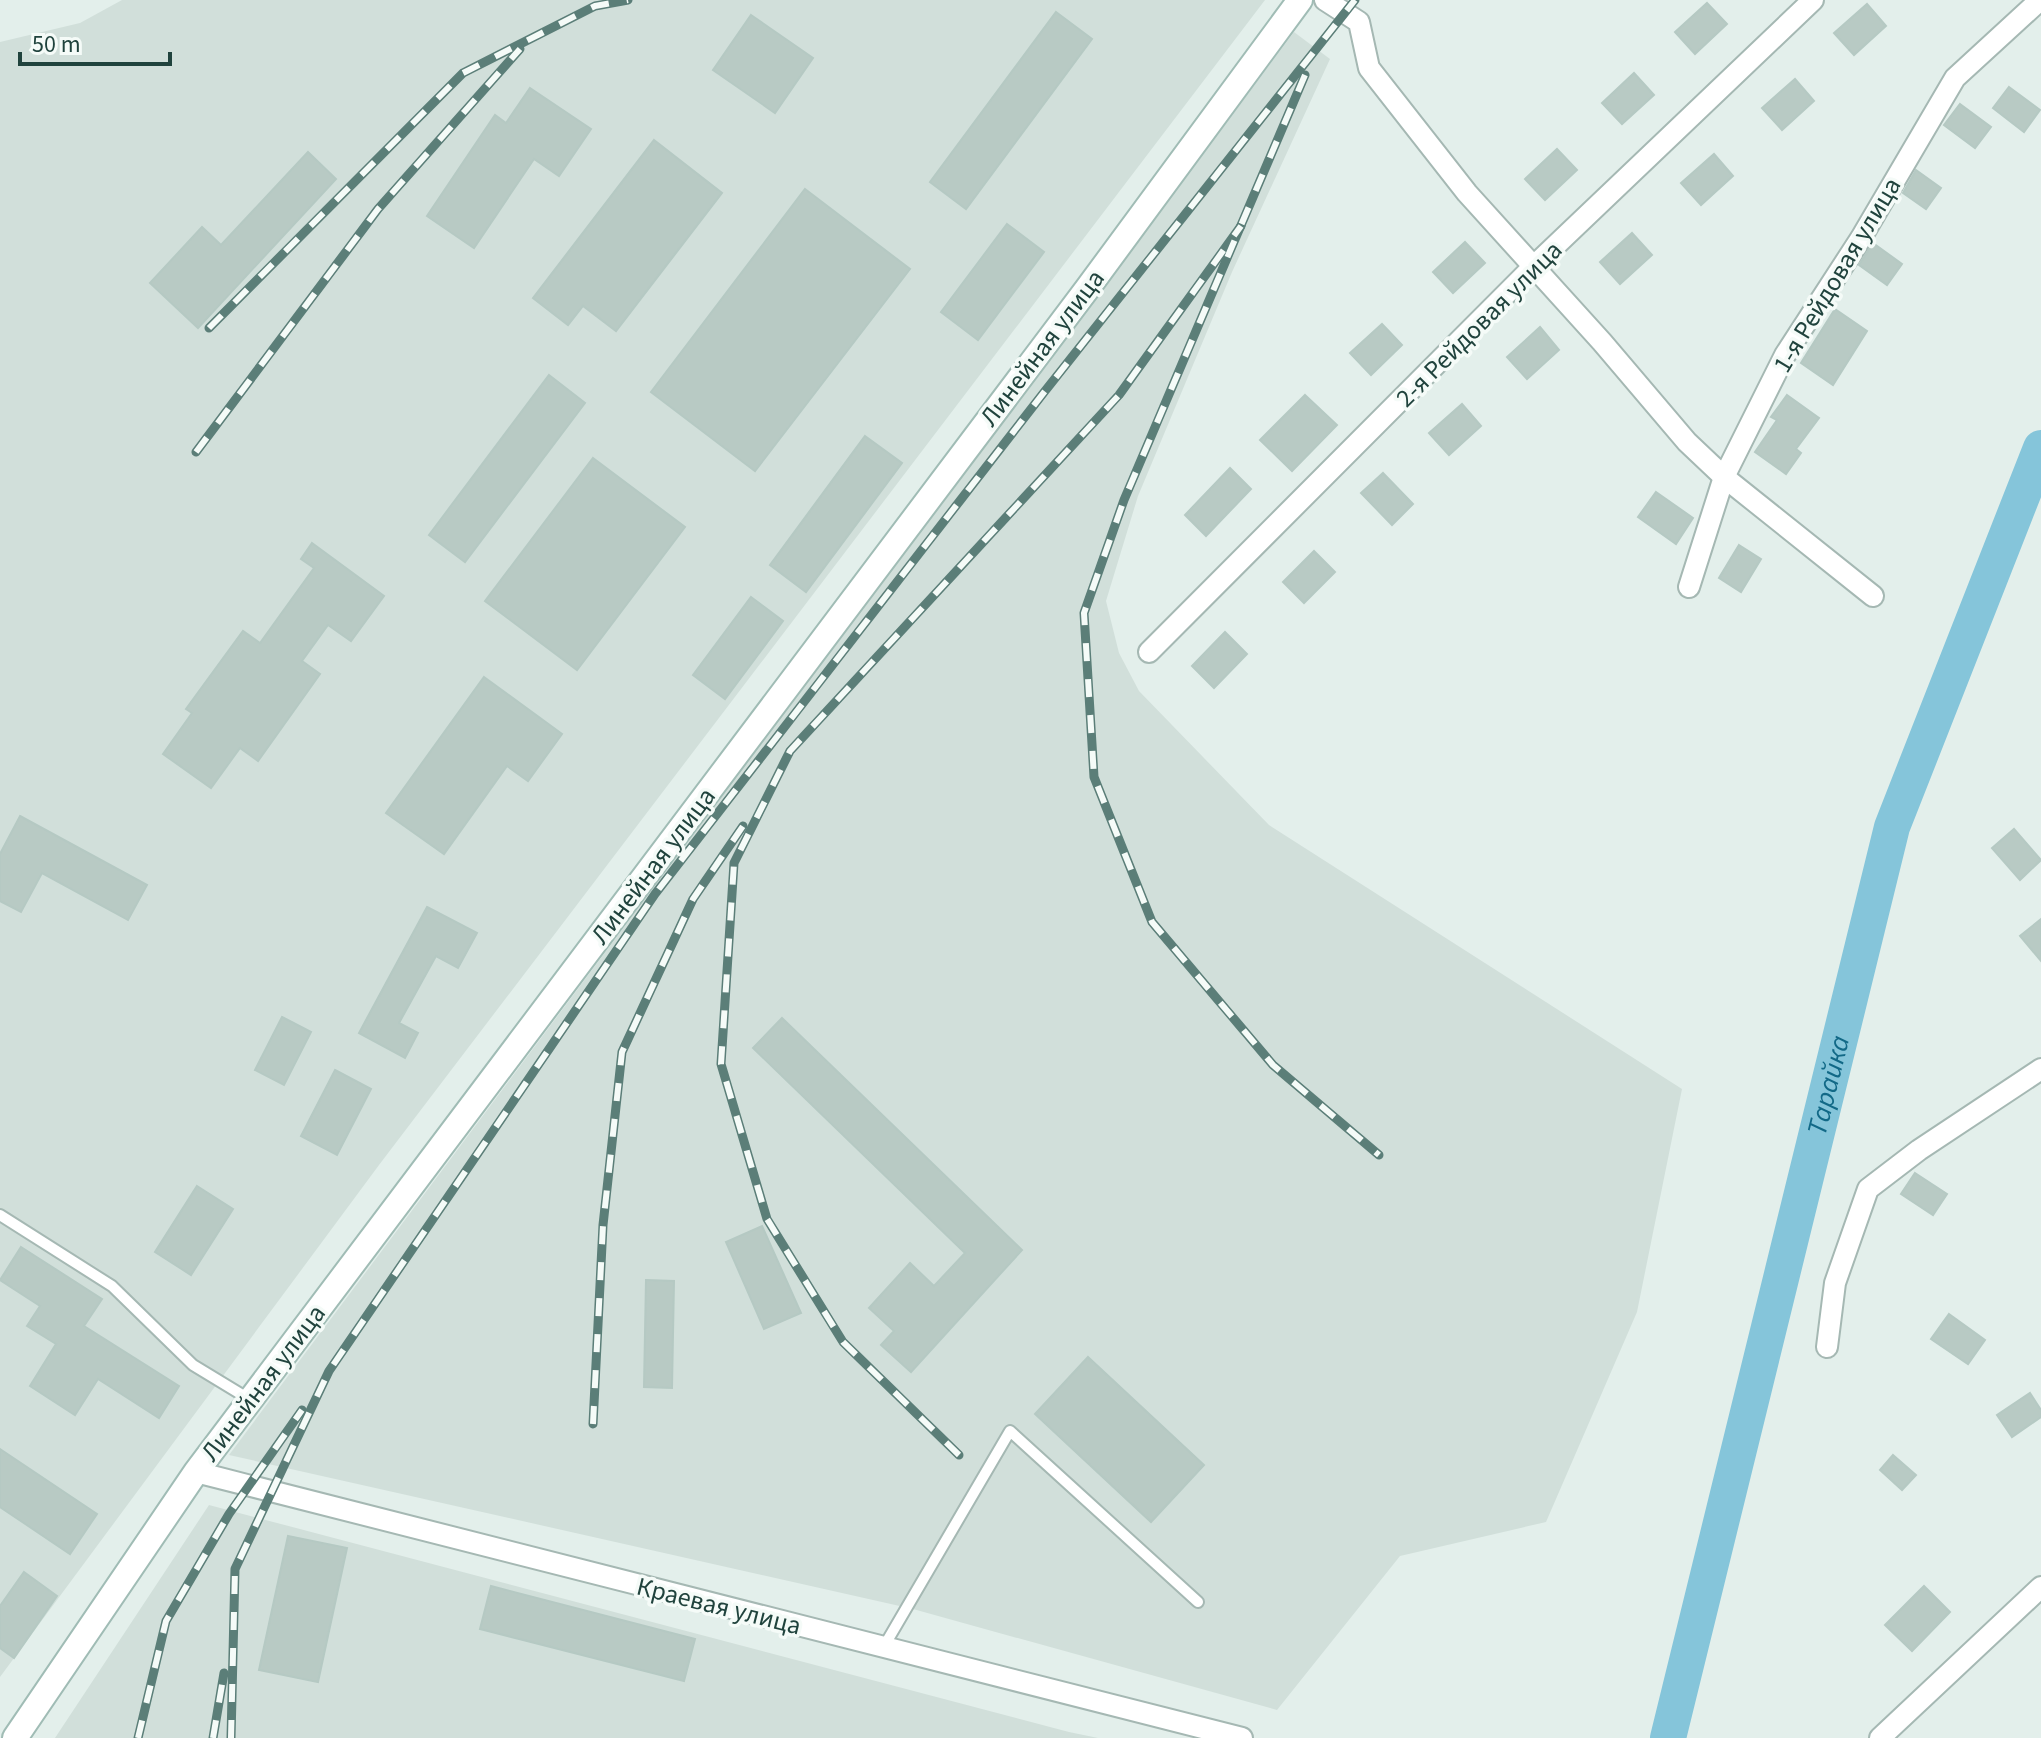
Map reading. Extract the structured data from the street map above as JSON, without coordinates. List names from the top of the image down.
{
  "streets": {
    "street": [
      "1-я Рейдовая улица",
      "2-я Рейдовая улица",
      "Линейная улица",
      "Краевая улица"
    ]
  },
  "crossings": [
    ["Линейная улица", "Краевая улица"]
  ],
  "water": ["Тарайка"],
  "scale_bar": "50 m"
}
